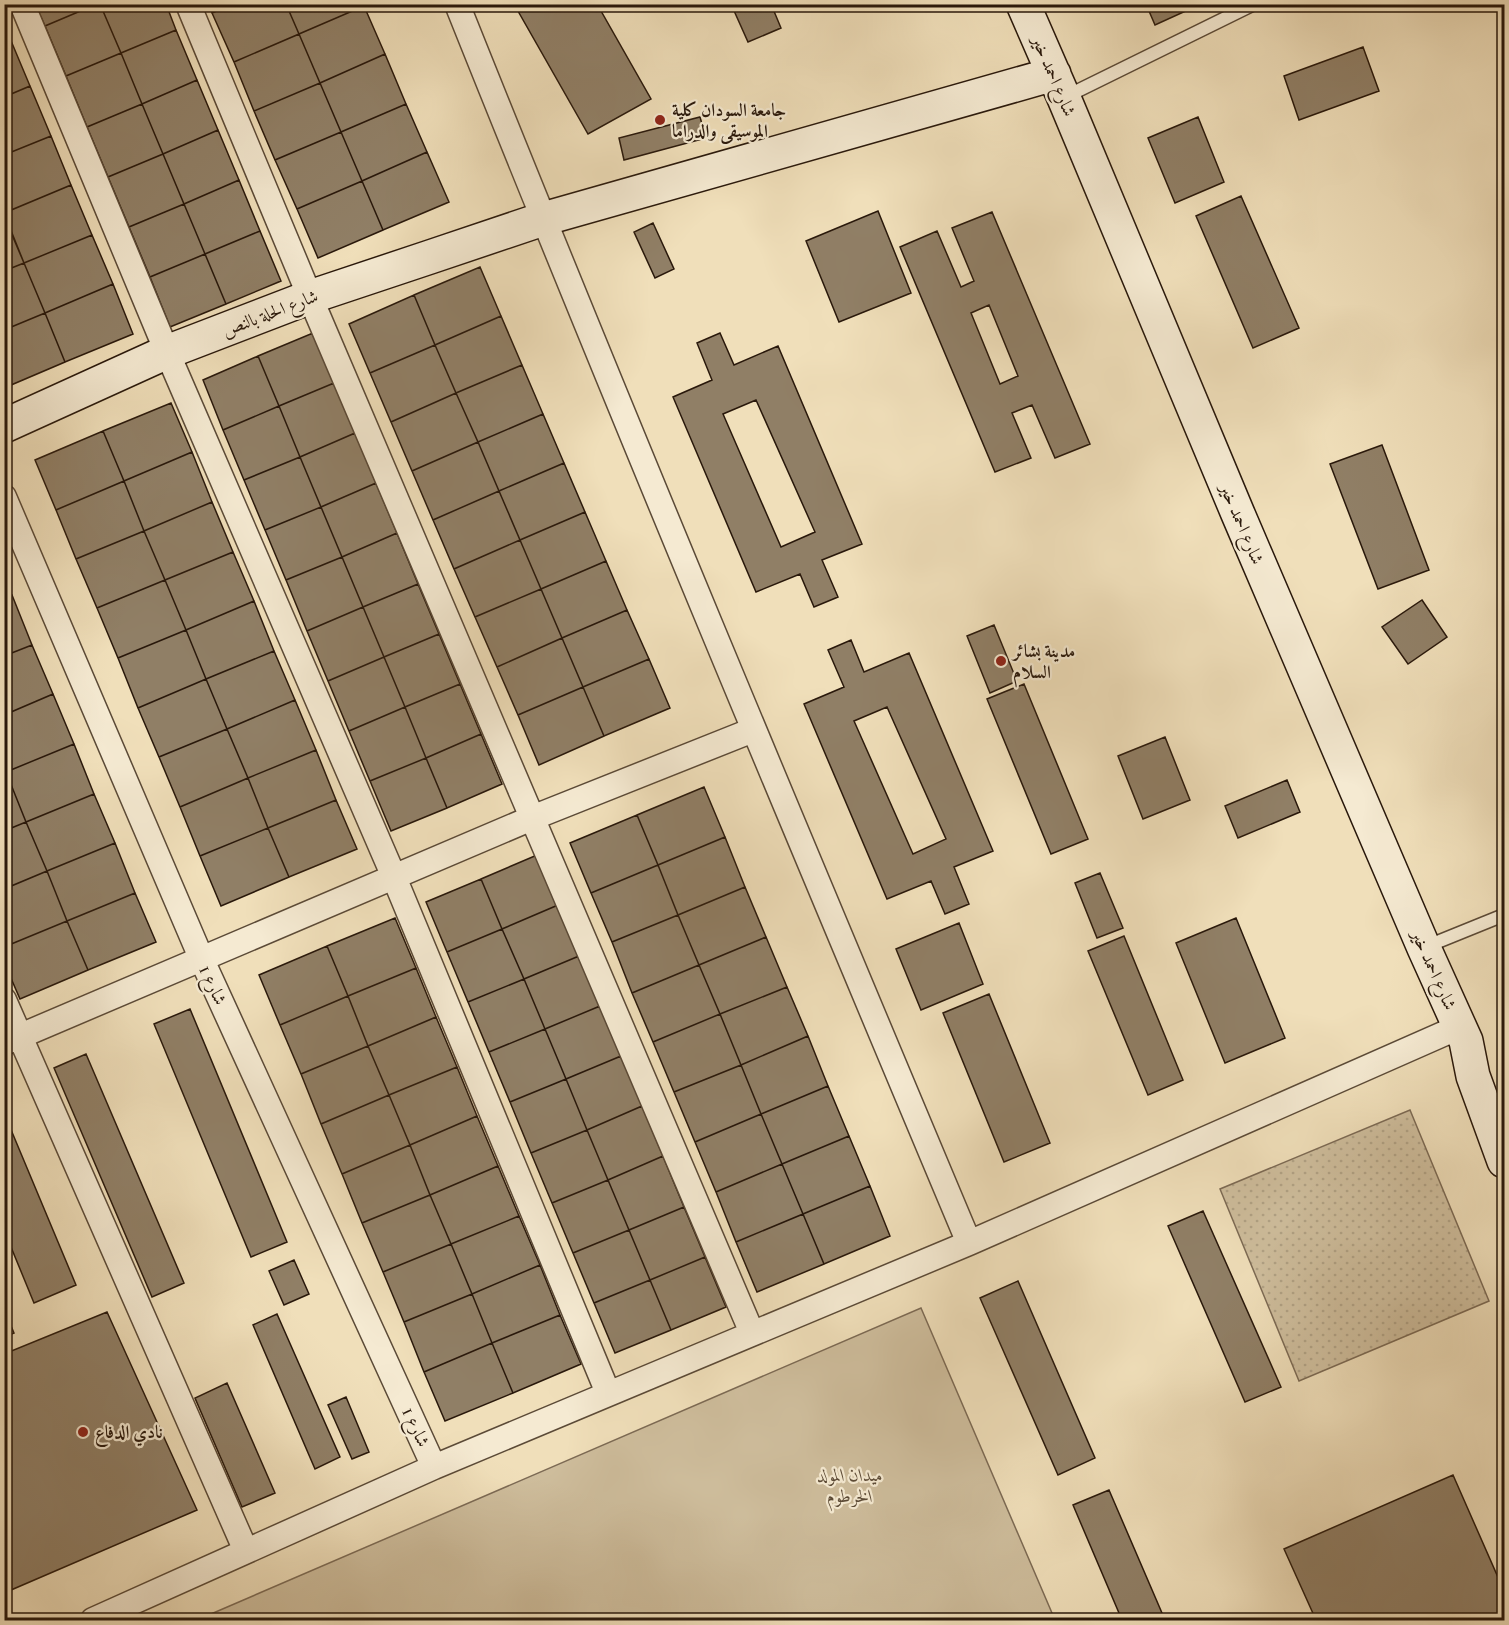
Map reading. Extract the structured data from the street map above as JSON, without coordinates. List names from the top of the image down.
{
  "streets": {
    "main road": ["شارع احمد خير", "شارع الحلة بالنص"],
    "street": ["شارع 1"]
  },
  "crossings": [
    ["شارع احمد خير", "شارع الحلة بالنص"]
  ],
  "parks": ["ميدان المولد الخرطوم"],
  "places": ["جامعة السودان كلية الموسيقى والدراما", "مدينة بشائر السلام", "نادي الدفاع"]
}
